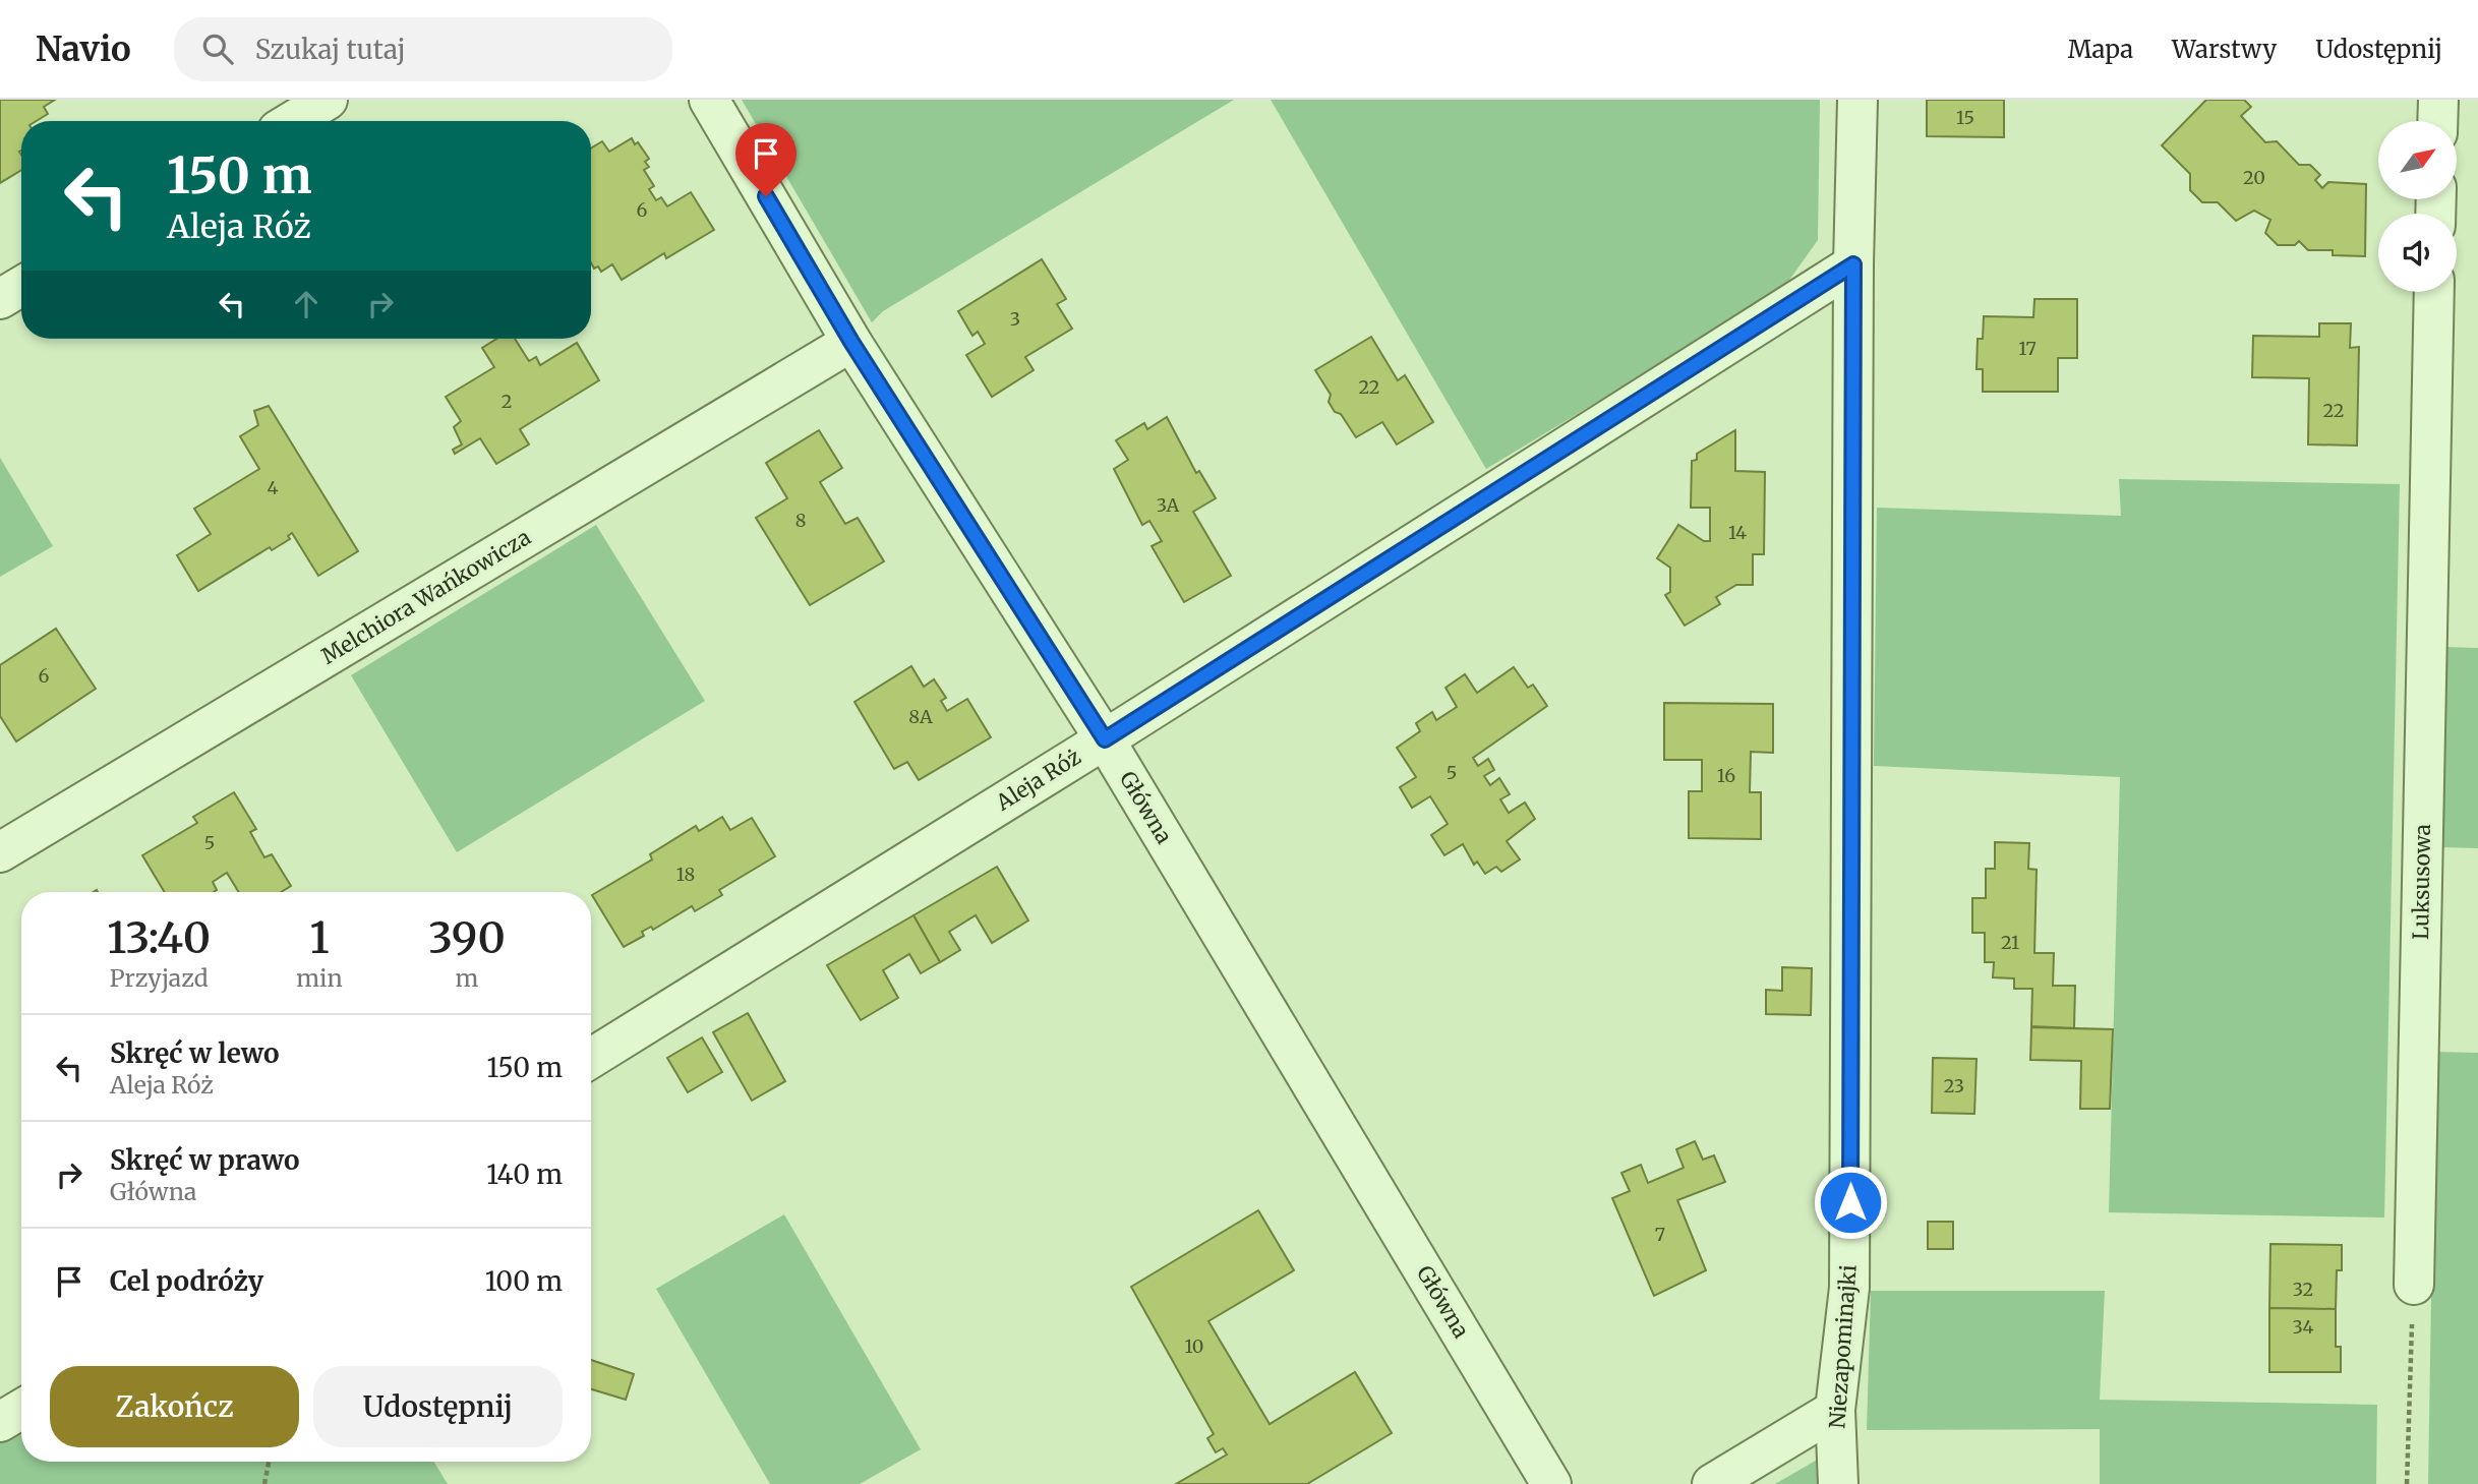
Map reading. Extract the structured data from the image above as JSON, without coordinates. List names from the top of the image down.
{
  "streets": {
    "street": [
      "Melchiora Wańkowicza",
      "Aleja Róż",
      "Główna",
      "Luksusowa",
      "Niezapominajki"
    ]
  },
  "crossings": [
    ["Melchiora Wańkowicza", "Główna"],
    ["Aleja Róż", "Główna"],
    ["Aleja Róż", "Niezapominajki"]
  ],
  "house_numbers": [
    "15",
    "20",
    "6",
    "3",
    "17",
    "22",
    "2",
    "22",
    "4",
    "3A",
    "8",
    "14",
    "6",
    "8A",
    "5",
    "16",
    "5",
    "18",
    "21",
    "23",
    "7",
    "32",
    "34",
    "10"
  ],
  "north": "top right",
  "page": {
    "header": "Navio",
    "search": "Szukaj tutaj",
    "nav": ["Mapa", "Warstwy", "Udostępnij"],
    "turn": ["150 m", "Aleja Róż"],
    "eta": [
      "13:40",
      "Przyjazd",
      "1",
      "min",
      "390",
      "m"
    ],
    "list": [
      {
        "name": "Skręć w lewo",
        "note": "Aleja Róż",
        "value": "150 m"
      },
      {
        "name": "Skręć w prawo",
        "note": "Główna",
        "value": "140 m"
      },
      {
        "name": "Cel podróży",
        "value": "100 m"
      }
    ],
    "buttons": ["Zakończ", "Udostępnij"]
  }
}
